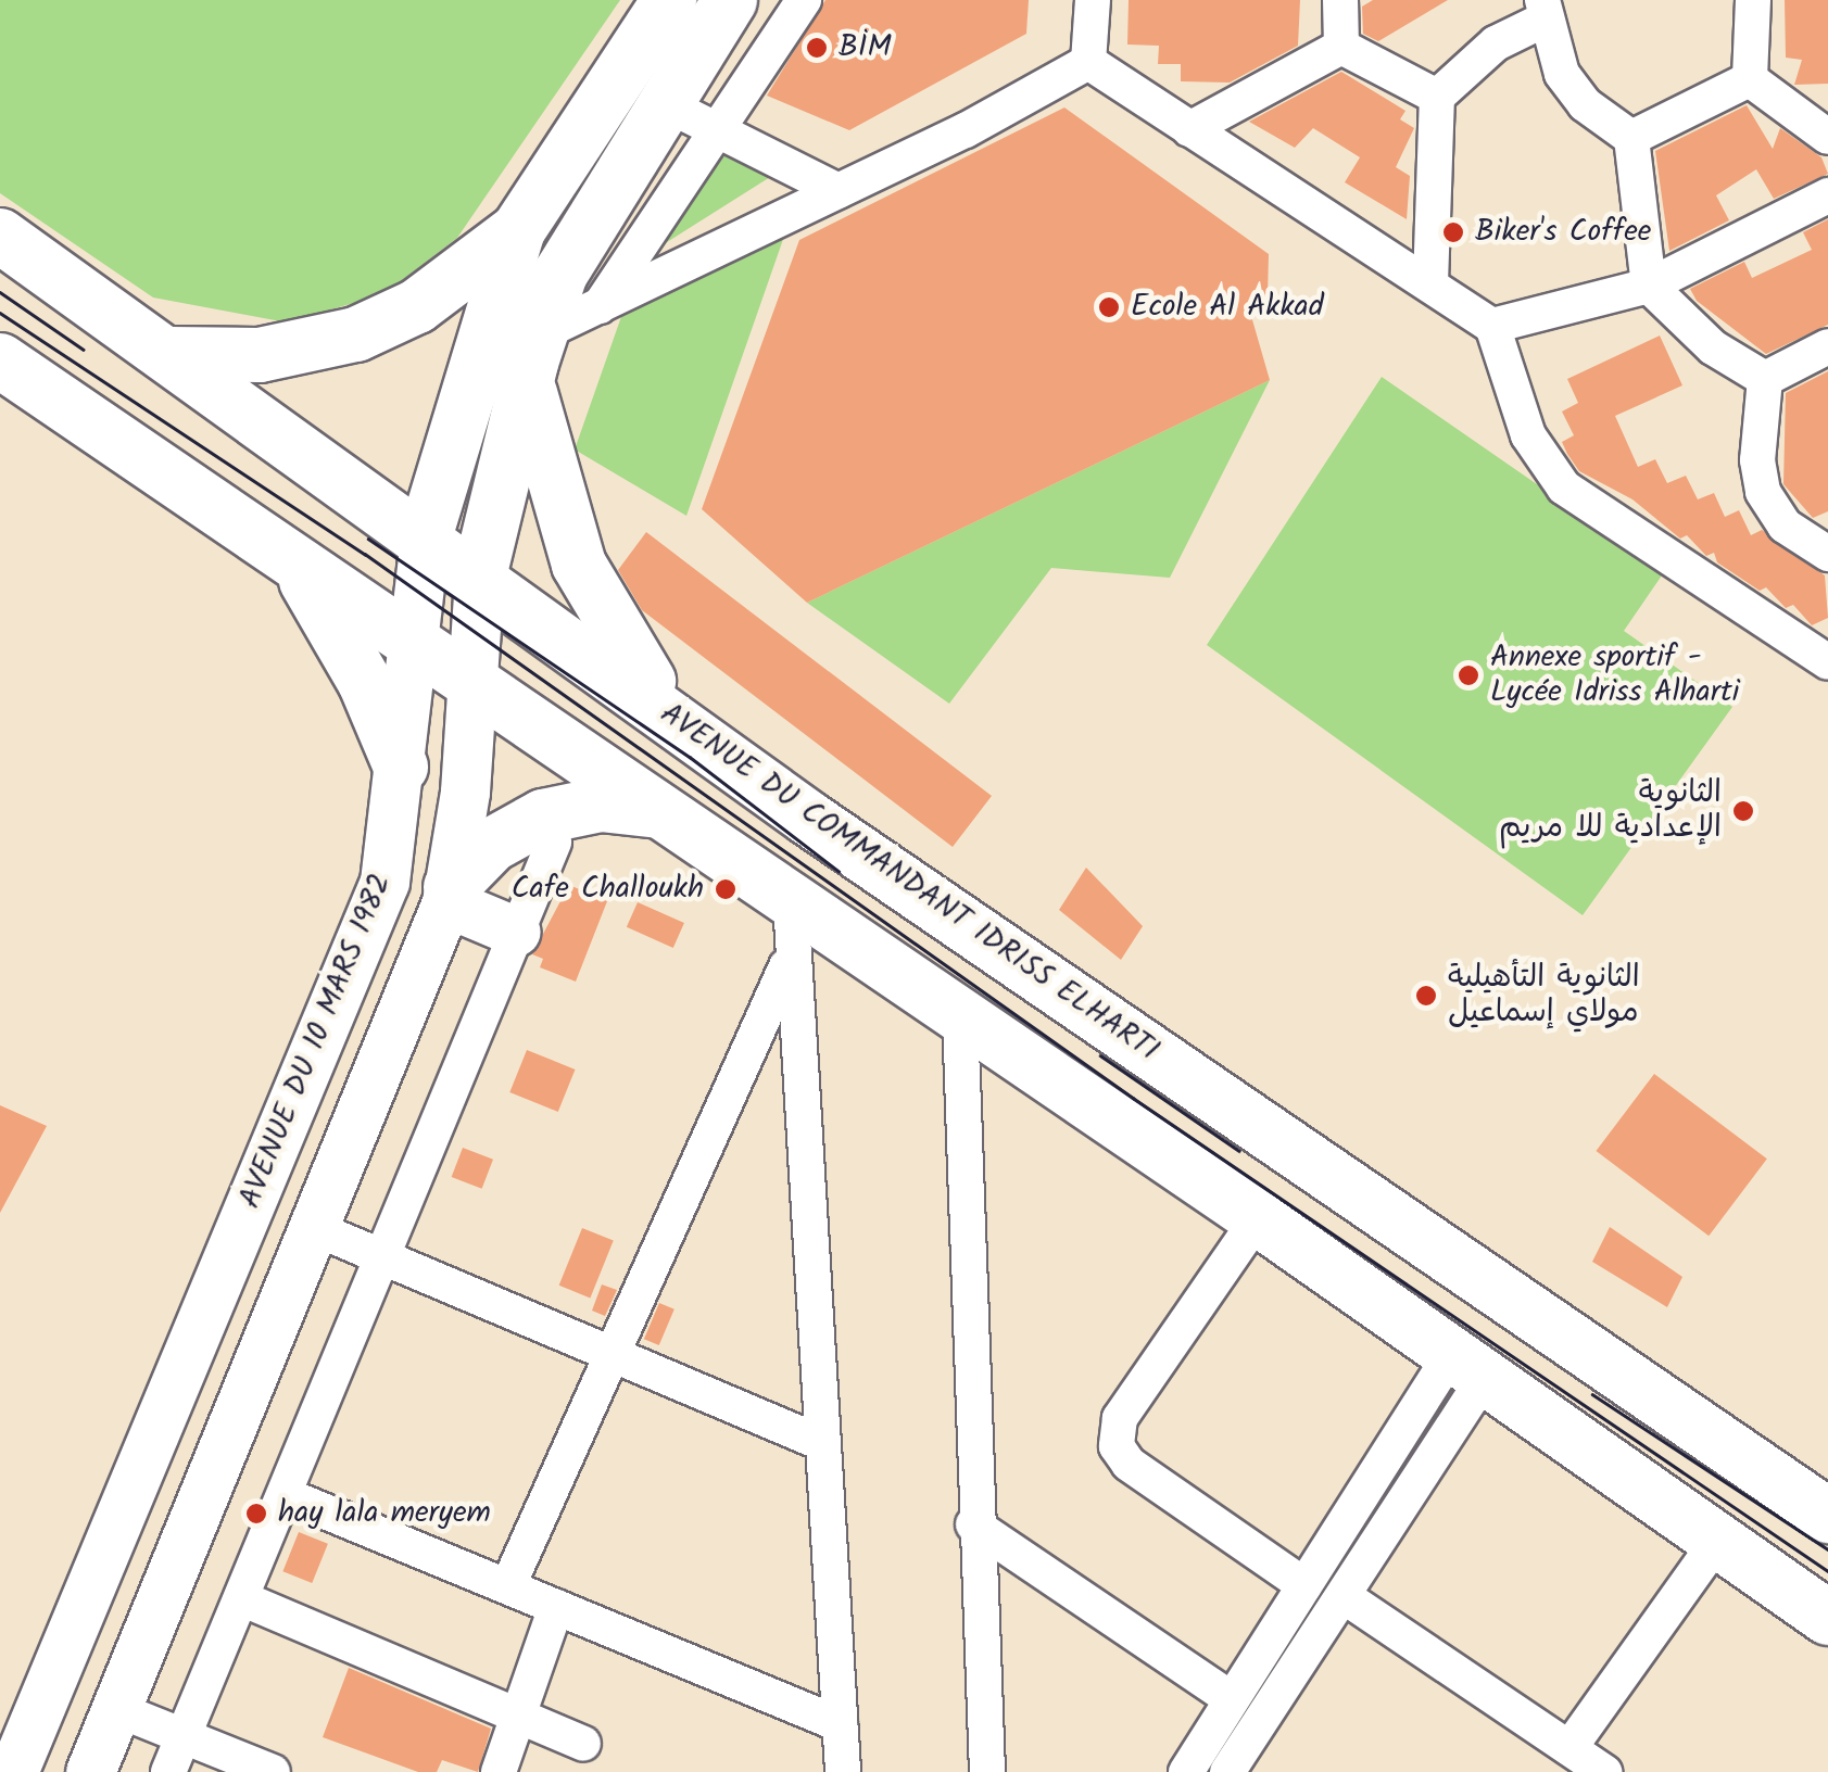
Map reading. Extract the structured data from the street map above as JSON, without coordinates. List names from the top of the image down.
{
  "streets": {
    "main road": ["AVENUE DU COMMANDANT IDRISS ELHARTI", "AVENUE DU 10 MARS 1982"]
  },
  "crossings": [
    ["AVENUE DU COMMANDANT IDRISS ELHARTI", "AVENUE DU 10 MARS 1982"]
  ],
  "places": [
    "BİM",
    "Biker's Coffee",
    "Ecole Al Akkad",
    "Annexe sportif - Lycée Idriss Alharti",
    "الثانوية الإعدادية للا مريم",
    "Cafe Challoukh",
    "الثانوية التأهيلية مولاي إسماعيل",
    "hay lala meryem"
  ]
}
